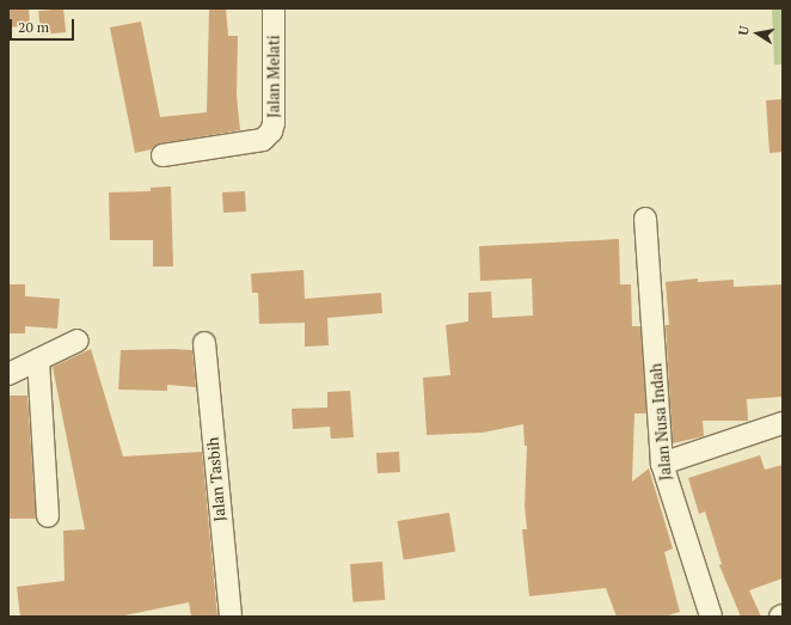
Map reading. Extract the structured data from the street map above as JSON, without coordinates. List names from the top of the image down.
{
  "streets": {
    "street": ["Jalan Melati", "Jalan Nusa Indah", "Jalan Tasbih"]
  },
  "scale_bar": "20 m",
  "north": "left"
}
